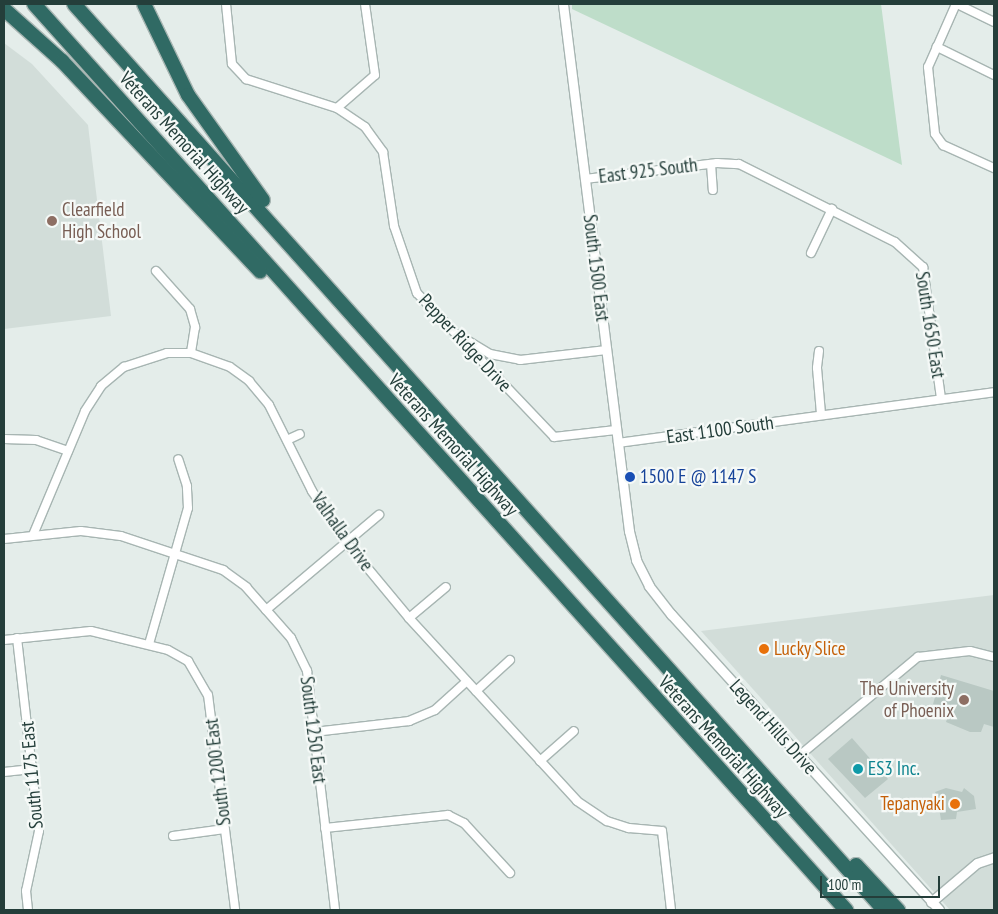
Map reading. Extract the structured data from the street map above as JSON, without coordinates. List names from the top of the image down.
{
  "streets": {
    "highway": ["Veterans Memorial Highway"],
    "street": [
      "East 925 South",
      "South 1500 East",
      "South 1650 East",
      "Pepper Ridge Drive",
      "East 1100 South",
      "Valhalla Drive",
      "Legend Hills Drive",
      "South 1250 East",
      "South 1200 East",
      "South 1175 East"
    ]
  },
  "crossings": [
    ["East 925 South", "South 1500 East"],
    ["East 925 South", "South 1650 East"],
    ["South 1500 East", "Pepper Ridge Drive"],
    ["South 1500 East", "East 1100 South"],
    ["South 1500 East", "Legend Hills Drive"],
    ["South 1650 East", "East 1100 South"],
    ["South 1200 East", "South 1175 East"]
  ],
  "places": [
    "Clearfield High School",
    "1500 E @ 1147 S",
    "Lucky Slice",
    "The University of Phoenix",
    "ES3 Inc.",
    "Tepanyaki"
  ],
  "scale_bar": "100 m"
}
